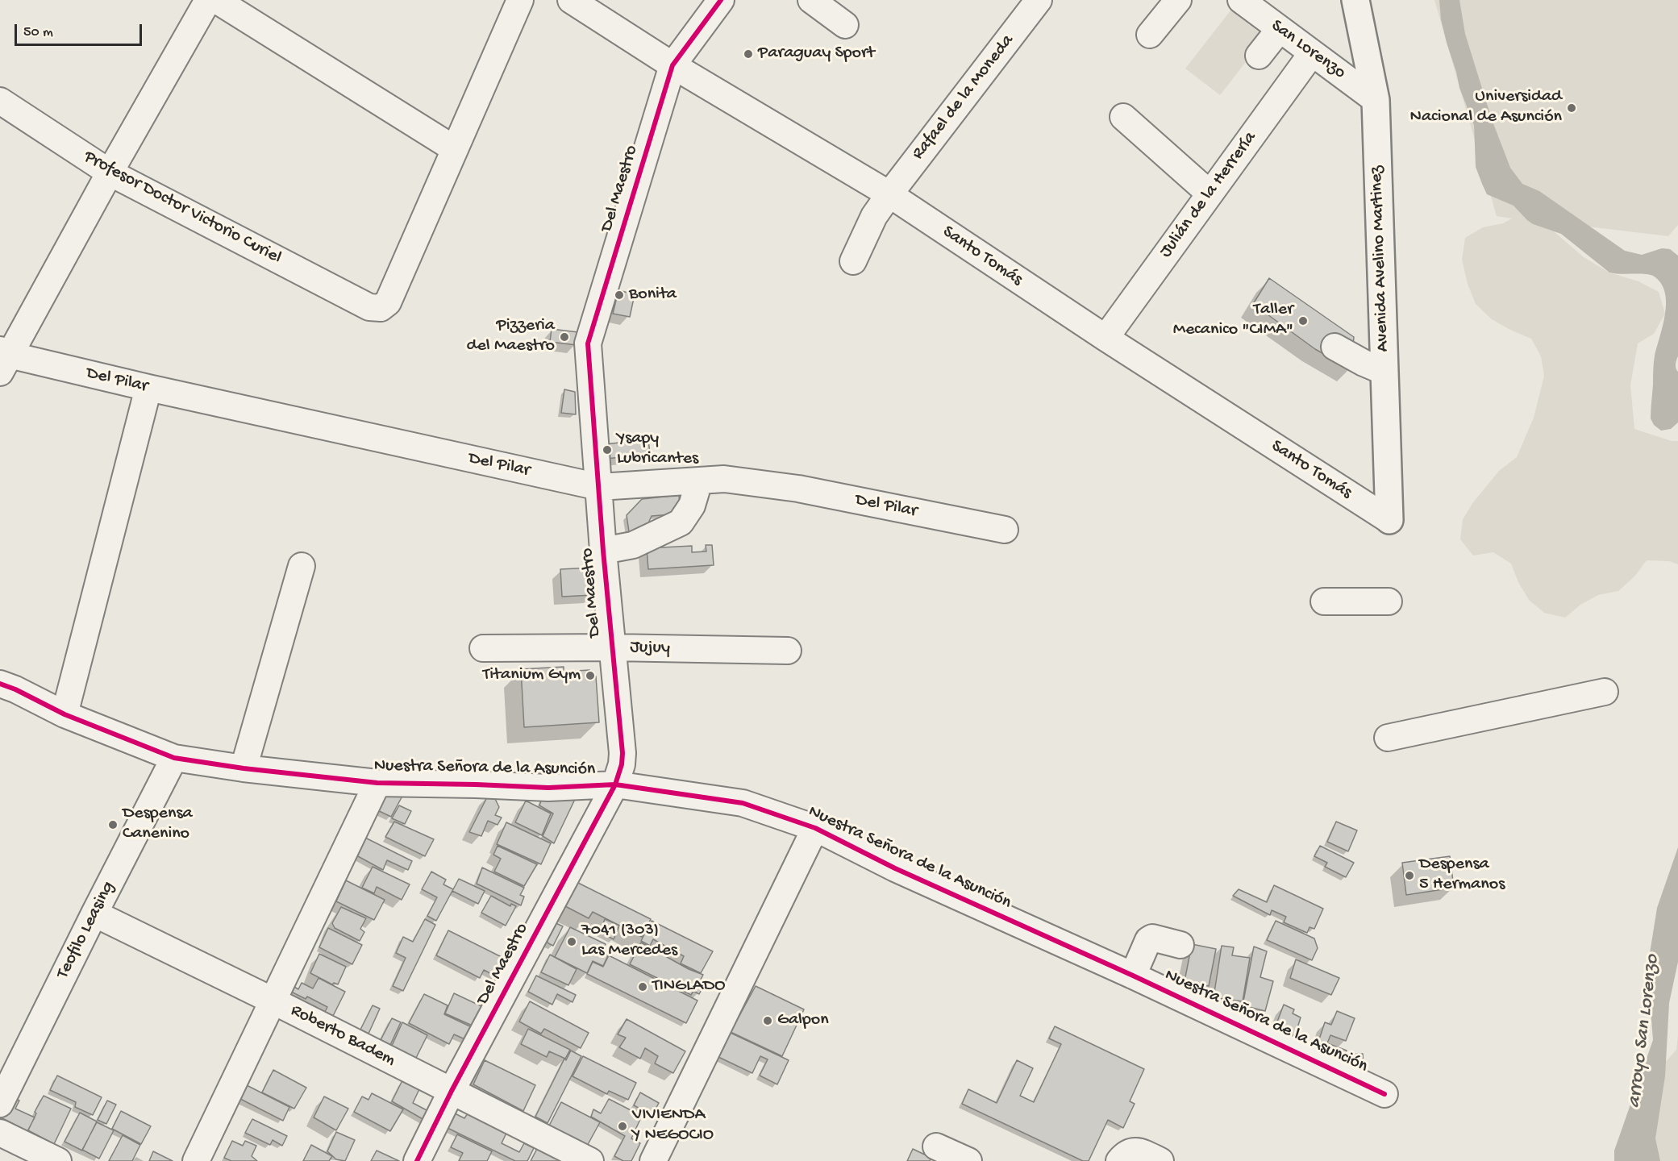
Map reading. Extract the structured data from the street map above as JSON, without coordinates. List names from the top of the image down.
{
  "streets": {
    "main road": ["Avenida Avelino Martinez"],
    "street": [
      "San Lorenzo",
      "Rafael de la Moneda",
      "Del Maestro",
      "Julián de la Herrería",
      "Profesor Doctor Victorio Curiel",
      "Santo Tomás",
      "Del Pilar",
      "Jujuy",
      "Nuestra Señora de la Asunción",
      "Teofilo Leasing",
      "Roberto Badem"
    ]
  },
  "crossings": [
    ["San Lorenzo", "Julián de la Herrería"],
    ["San Lorenzo", "Avenida Avelino Martinez"],
    ["Rafael de la Moneda", "Santo Tomás"],
    ["Del Maestro", "Santo Tomás"],
    ["Del Maestro", "Del Pilar"],
    ["Del Maestro", "Jujuy"],
    ["Del Maestro", "Nuestra Señora de la Asunción"],
    ["Del Maestro", "Roberto Badem"],
    ["Julián de la Herrería", "Santo Tomás"],
    ["Santo Tomás", "Avenida Avelino Martinez"],
    ["Nuestra Señora de la Asunción", "Teofilo Leasing"],
    ["Teofilo Leasing", "Roberto Badem"]
  ],
  "water": ["arroyo San Lorenzo"],
  "places": [
    "Paraguay Sport",
    "Universidad Nacional de Asunción",
    "Bonita",
    "Taller Mecanico \"CIMA\"",
    "Pizzeria del Maestro",
    "Ysapy Lubricantes",
    "Titanium Gym",
    "Despensa Canenino",
    "Despensa 5 Hermanos",
    "7041 (303) Las Mercedes",
    "TINGLADO",
    "Galpon",
    "VIVIENDA Y NEGOCIO"
  ],
  "scale_bar": "50 m"
}
